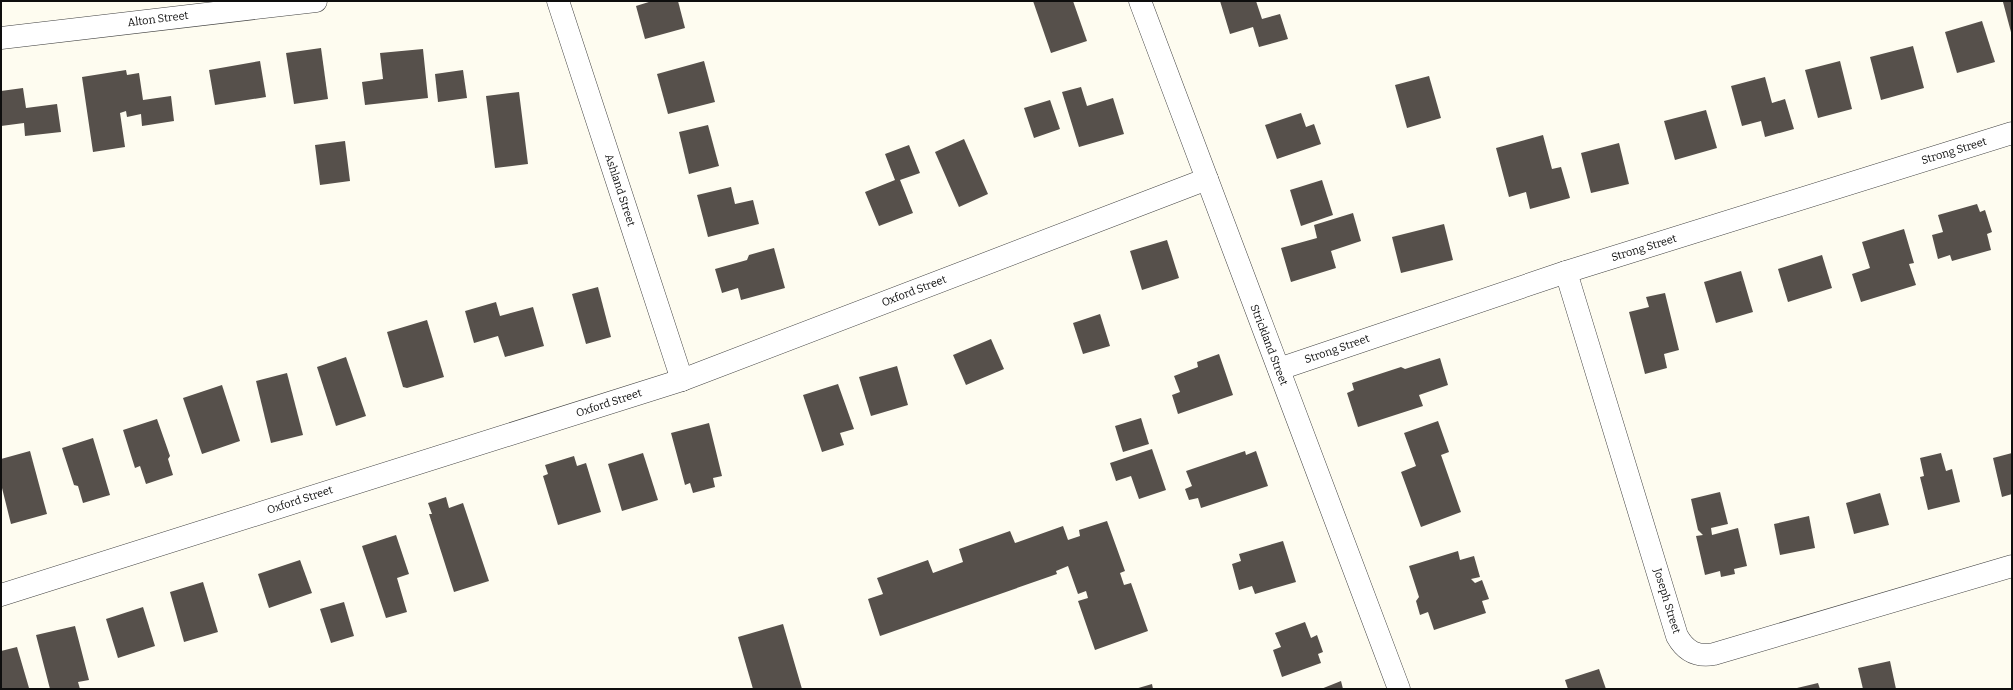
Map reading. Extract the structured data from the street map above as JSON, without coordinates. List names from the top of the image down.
{
  "streets": {
    "street": [
      "Alton Street",
      "Strong Street",
      "Ashland Street",
      "Oxford Street",
      "Strickland Street",
      "Joseph Street"
    ]
  },
  "crossings": [
    ["Strong Street", "Strickland Street"],
    ["Strong Street", "Joseph Street"],
    ["Ashland Street", "Oxford Street"],
    ["Oxford Street", "Strickland Street"]
  ]
}
